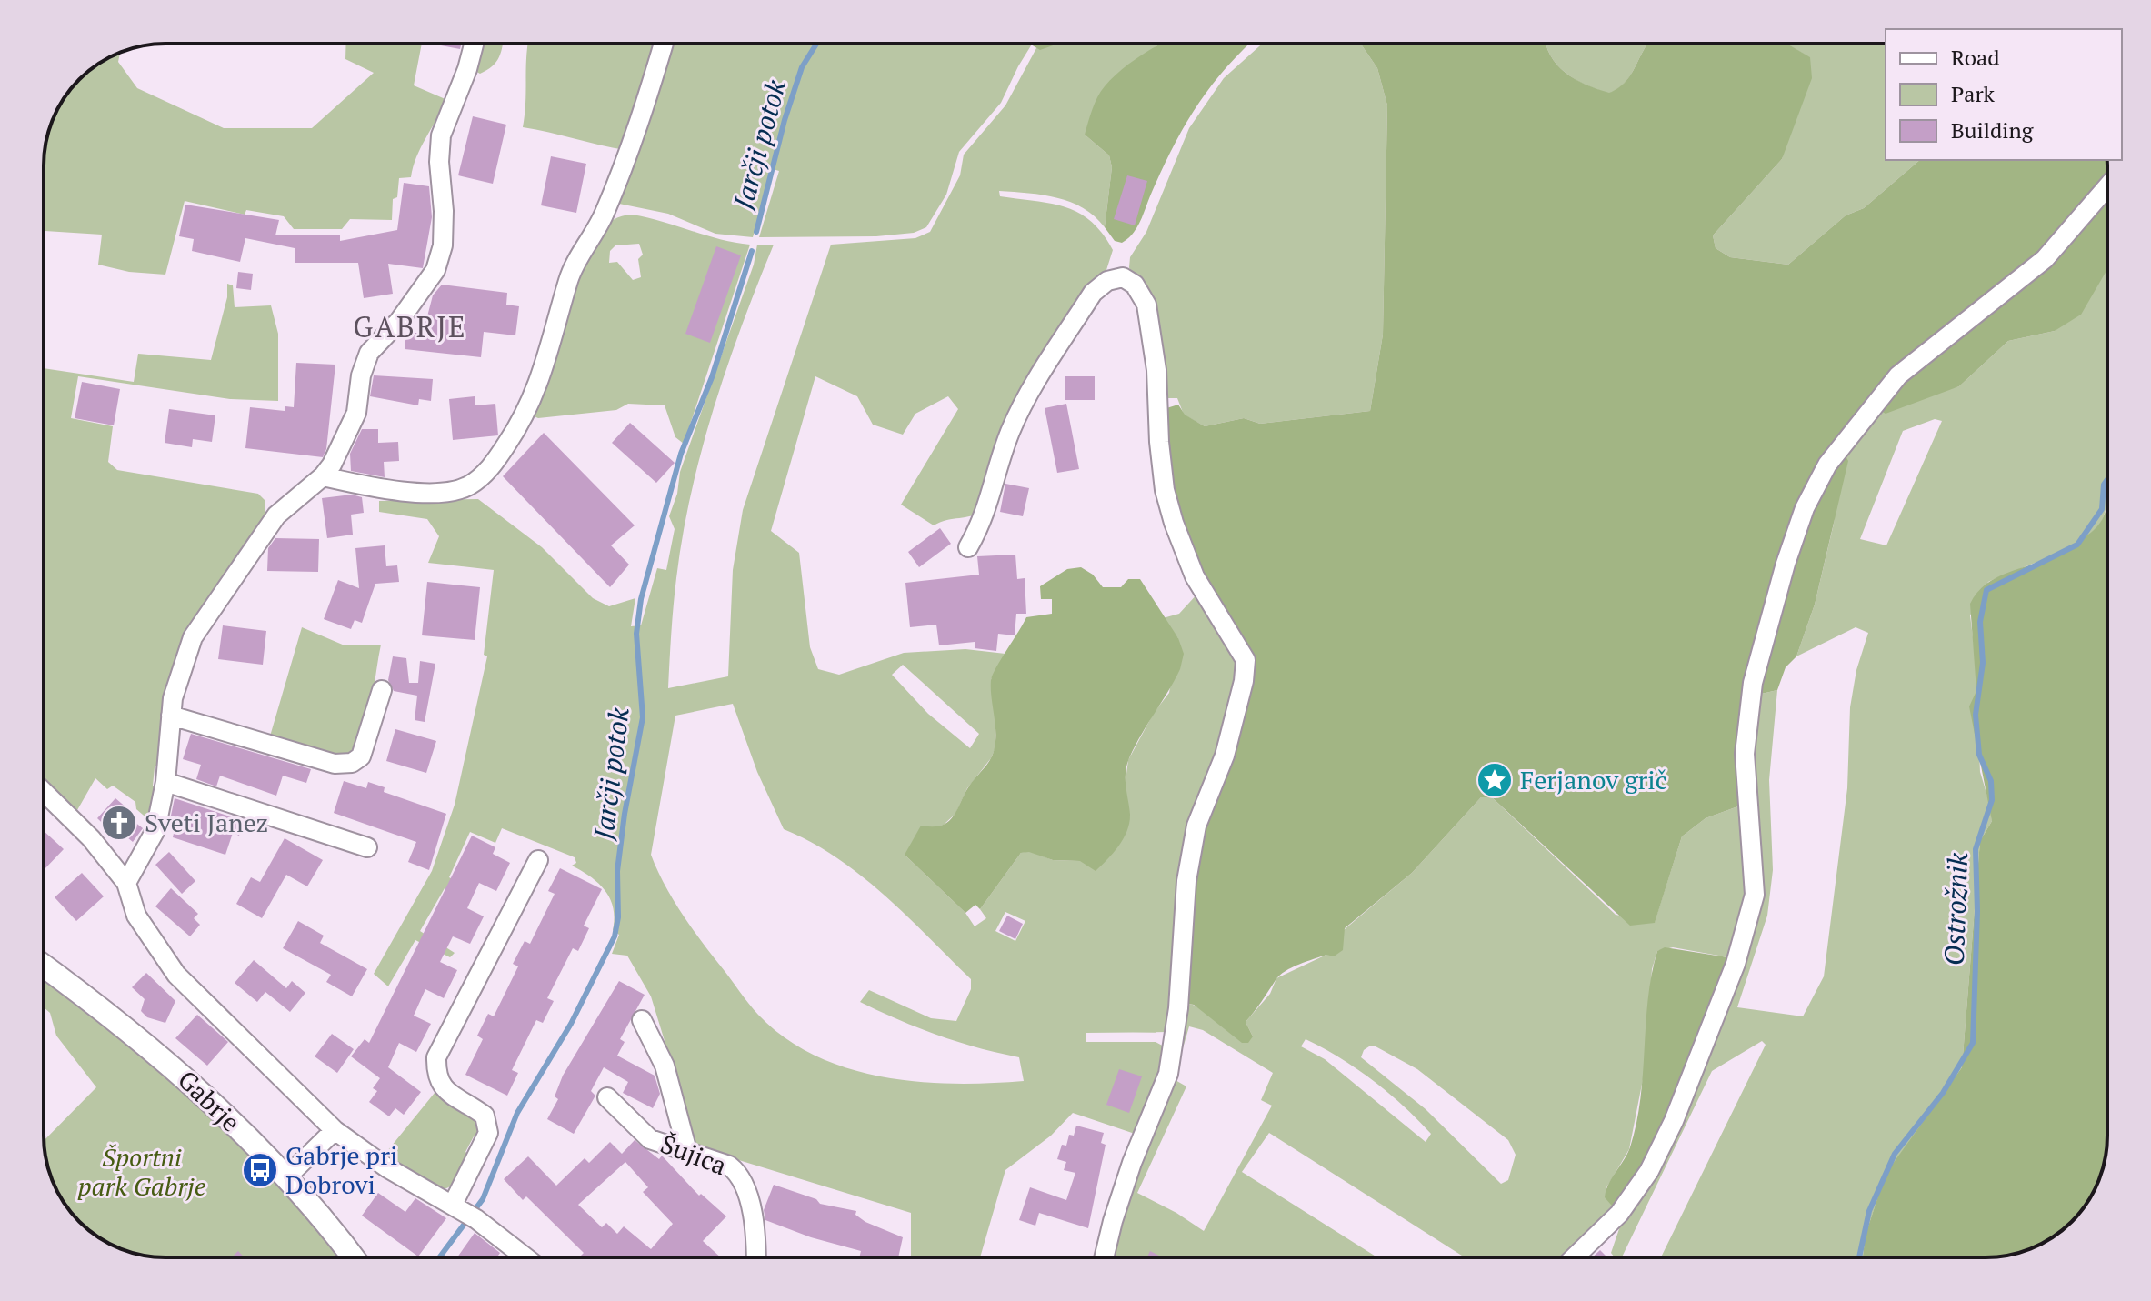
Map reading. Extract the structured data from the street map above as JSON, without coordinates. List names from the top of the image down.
{
  "streets": {
    "street": ["Gabrje", "Šujica"]
  },
  "districts": ["GABRJE"],
  "water": ["Jarčji potok", "Ostrožnik"],
  "parks": ["Športni park Gabrje"],
  "places": {
    "place": ["Ferjanov grič"],
    "church": ["Sveti Janez"],
    "bus stop": ["Gabrje pri Dobrovi"]
  },
  "legend": ["Road", "Park", "Building"]
}
